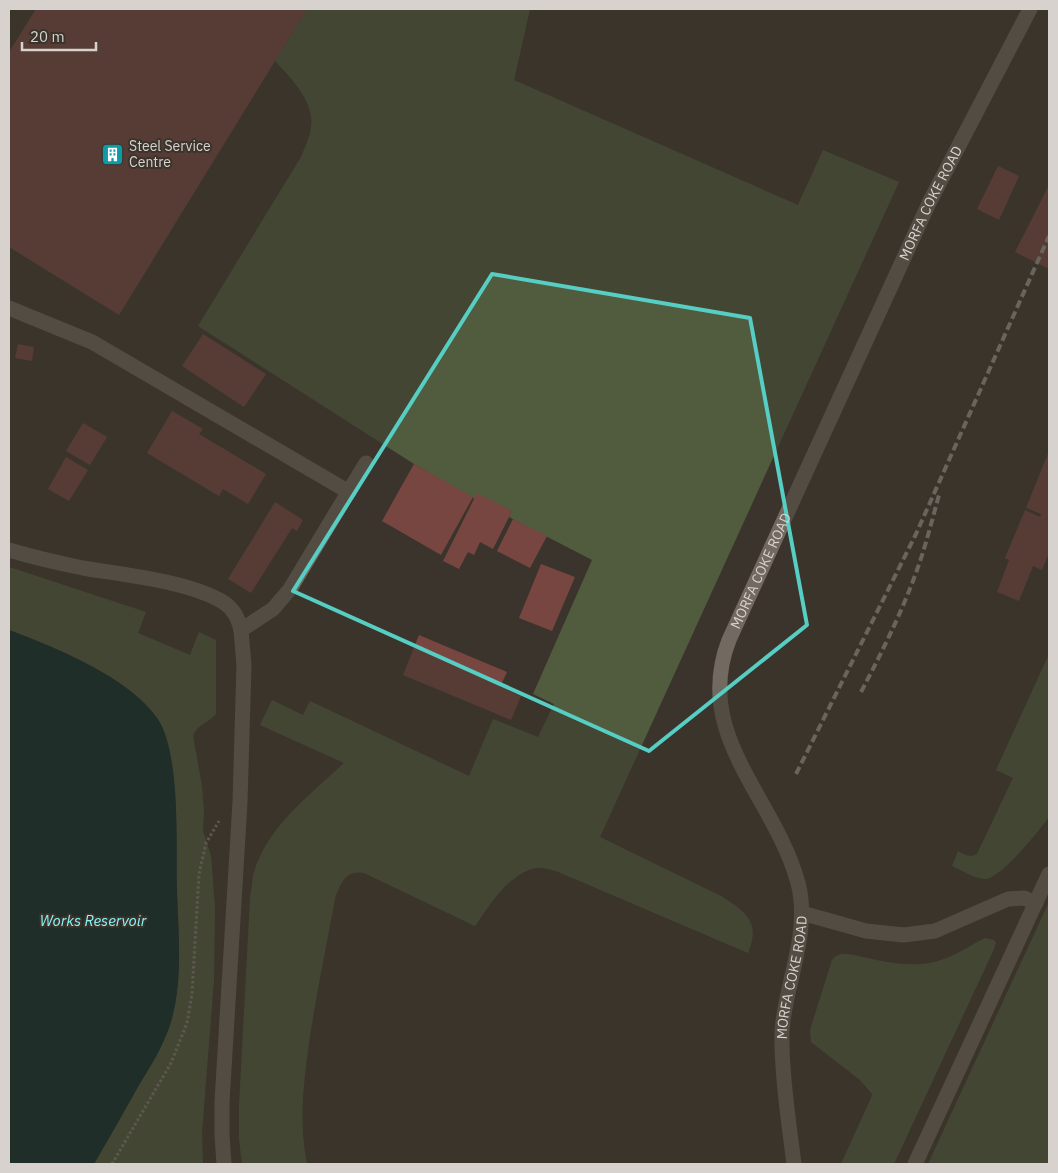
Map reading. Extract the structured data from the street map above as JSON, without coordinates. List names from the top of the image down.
{
  "streets": {
    "lane": ["MORFA COKE ROAD"]
  },
  "water": ["Works Reservoir"],
  "places": {
    "building": ["Steel Service Centre"]
  },
  "scale_bar": "20 m"
}
